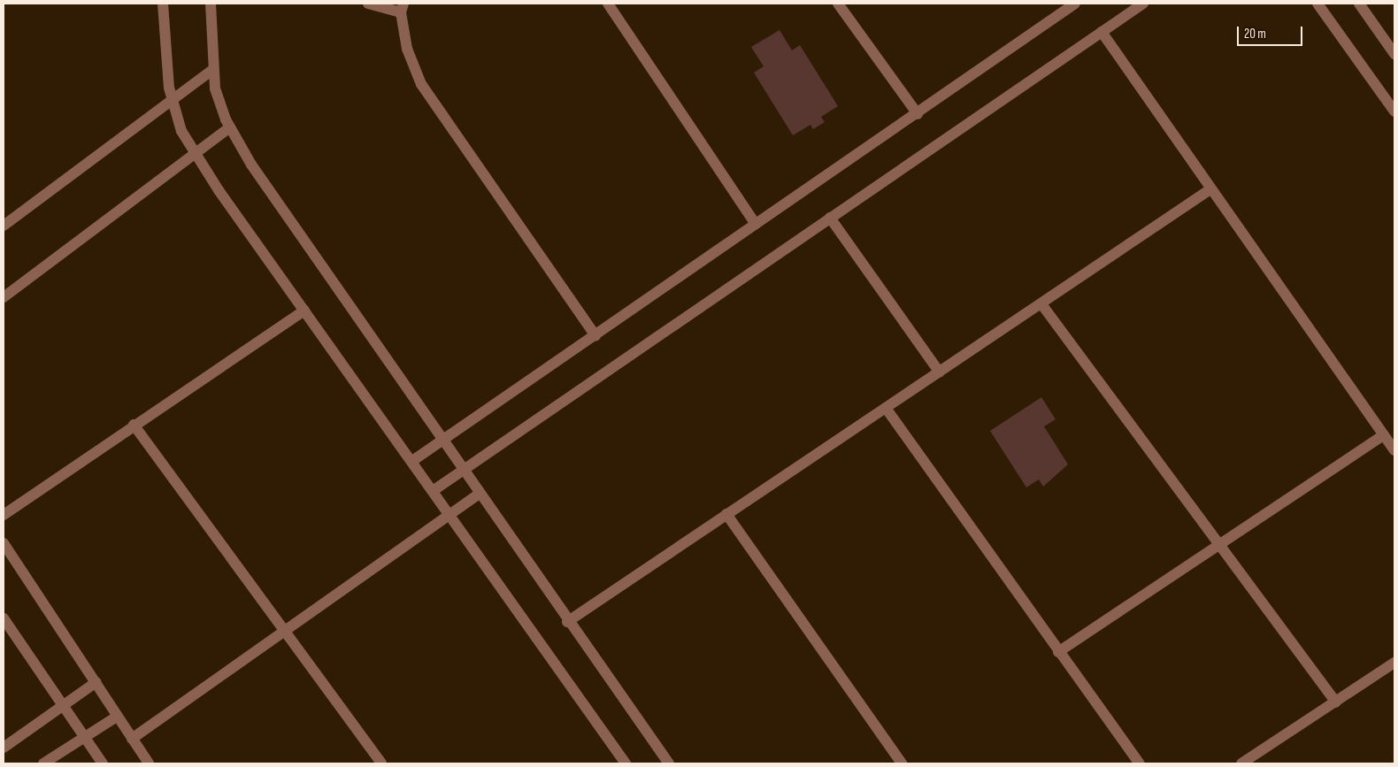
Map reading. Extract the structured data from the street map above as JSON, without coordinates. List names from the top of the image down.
{
  "scale_bar": "20 m"
}
